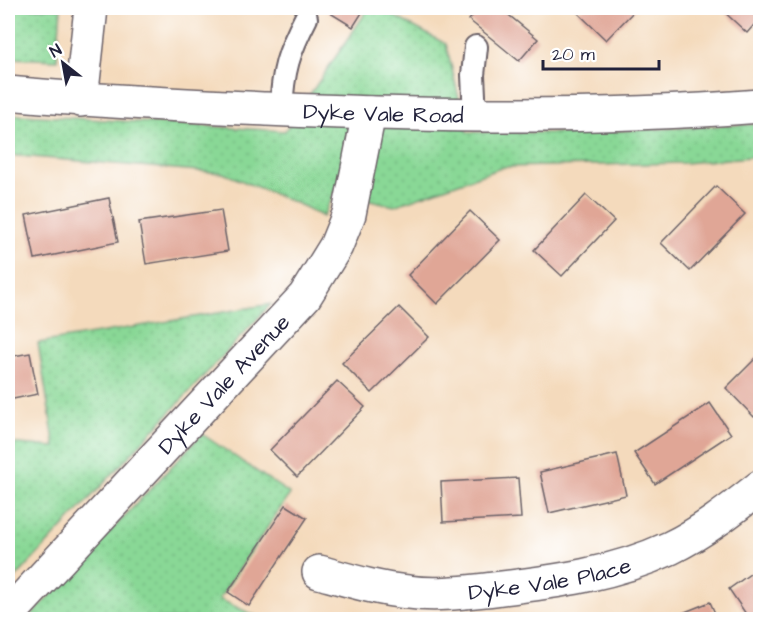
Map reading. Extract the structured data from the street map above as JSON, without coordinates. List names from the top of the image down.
{
  "streets": {
    "street": ["Dyke Vale Road", "Dyke Vale Avenue", "Dyke Vale Place"]
  },
  "crossings": [
    ["Dyke Vale Road", "Dyke Vale Avenue"]
  ],
  "scale_bar": "20 m",
  "north": "top left"
}
